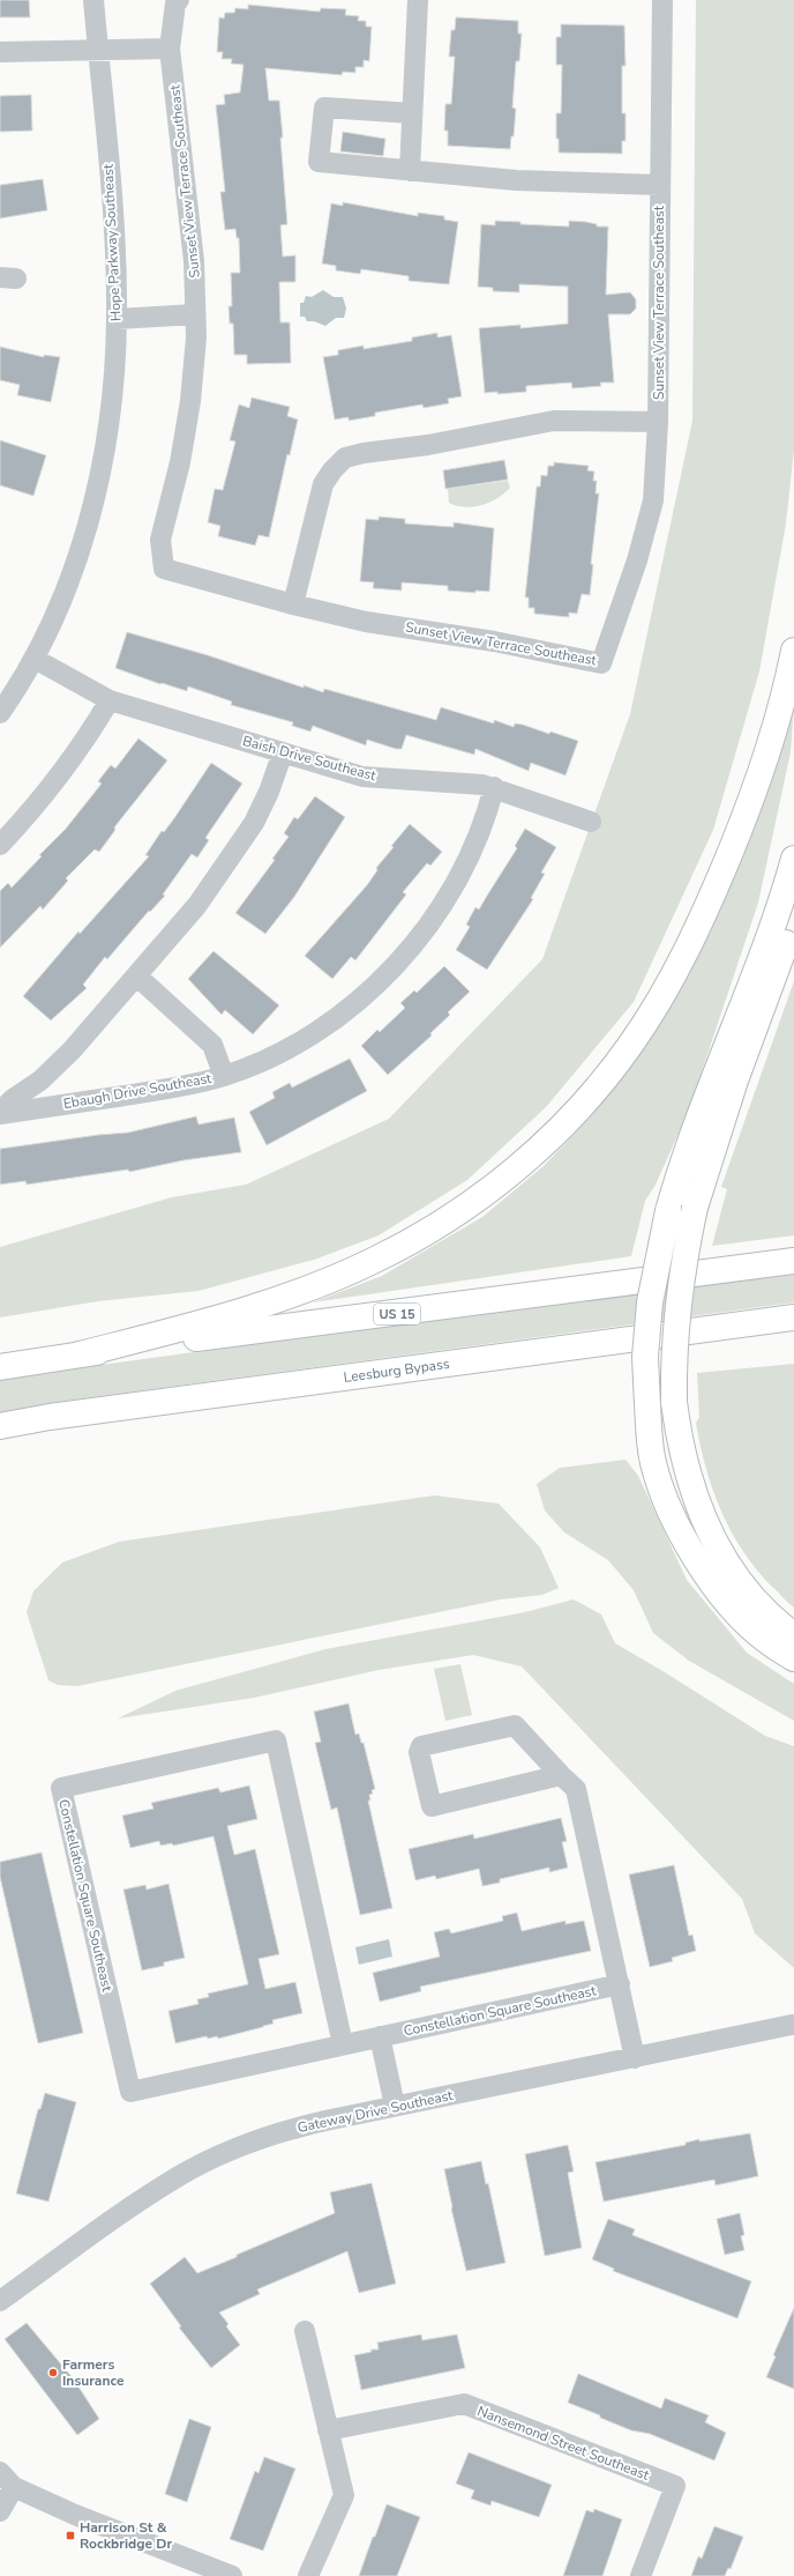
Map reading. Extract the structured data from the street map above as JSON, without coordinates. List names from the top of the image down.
{
  "streets": {
    "highway": ["US 15", "Leesburg Bypass"],
    "street": [
      "Sunset View Terrace Southeast",
      "Hope Parkway Southeast",
      "Baish Drive Southeast",
      "Ebaugh Drive Southeast",
      "Constellation Square Southeast",
      "Gateway Drive Southeast",
      "Nansemond Street Southeast"
    ]
  },
  "crossings": [
    ["Hope Parkway Southeast", "Baish Drive Southeast"],
    ["Baish Drive Southeast", "Ebaugh Drive Southeast"]
  ],
  "places": {
    "other": ["Farmers Insurance"],
    "transit": ["Harrison St & Rockbridge Dr"]
  }
}
